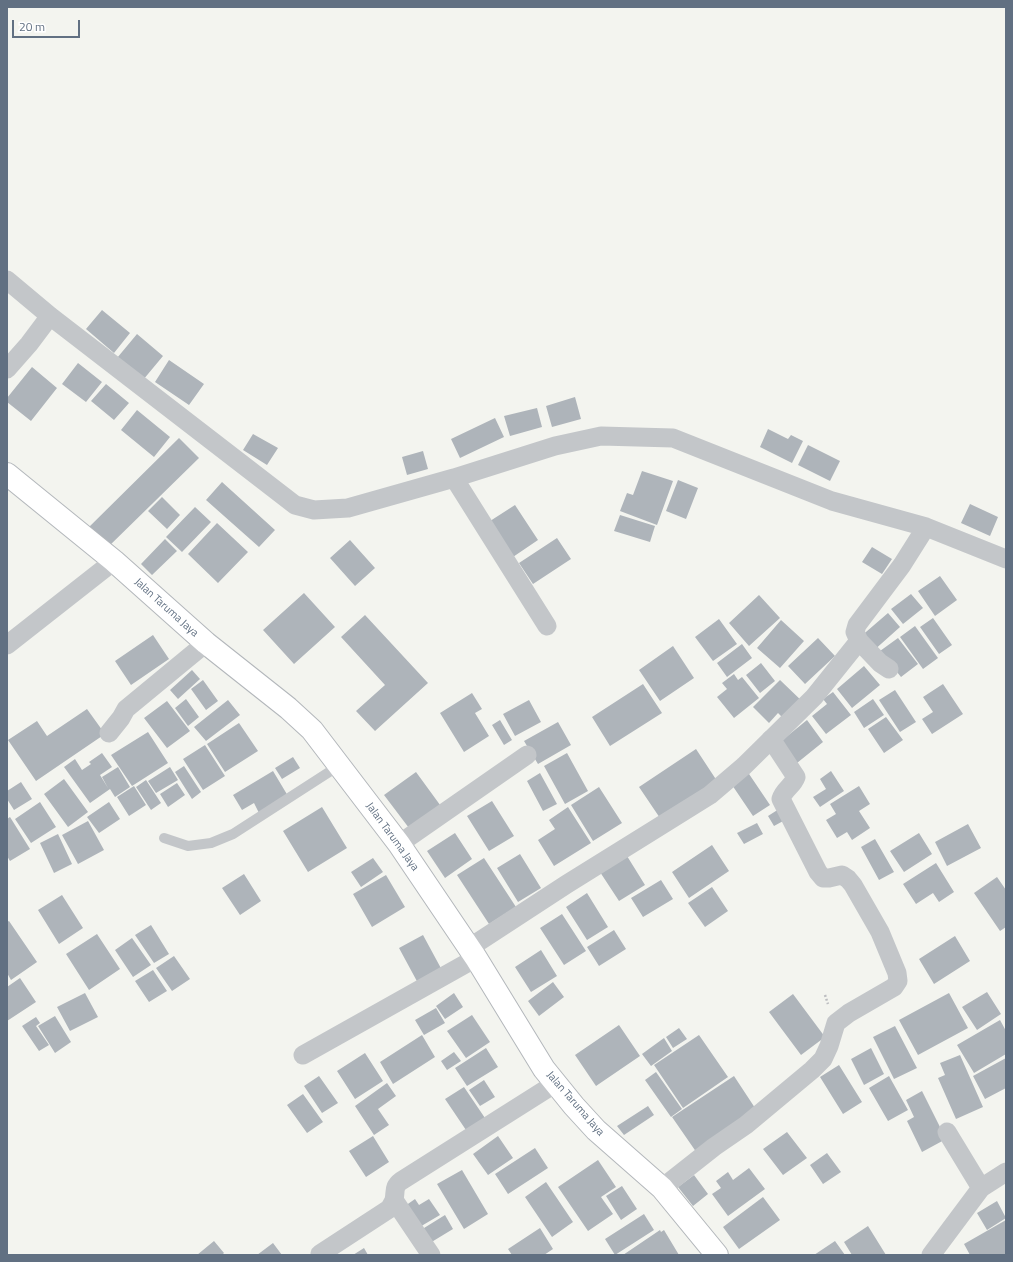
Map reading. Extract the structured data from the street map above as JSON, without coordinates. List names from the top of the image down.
{
  "streets": {
    "main road": ["Jalan Taruma Jaya"]
  },
  "scale_bar": "20 m"
}
